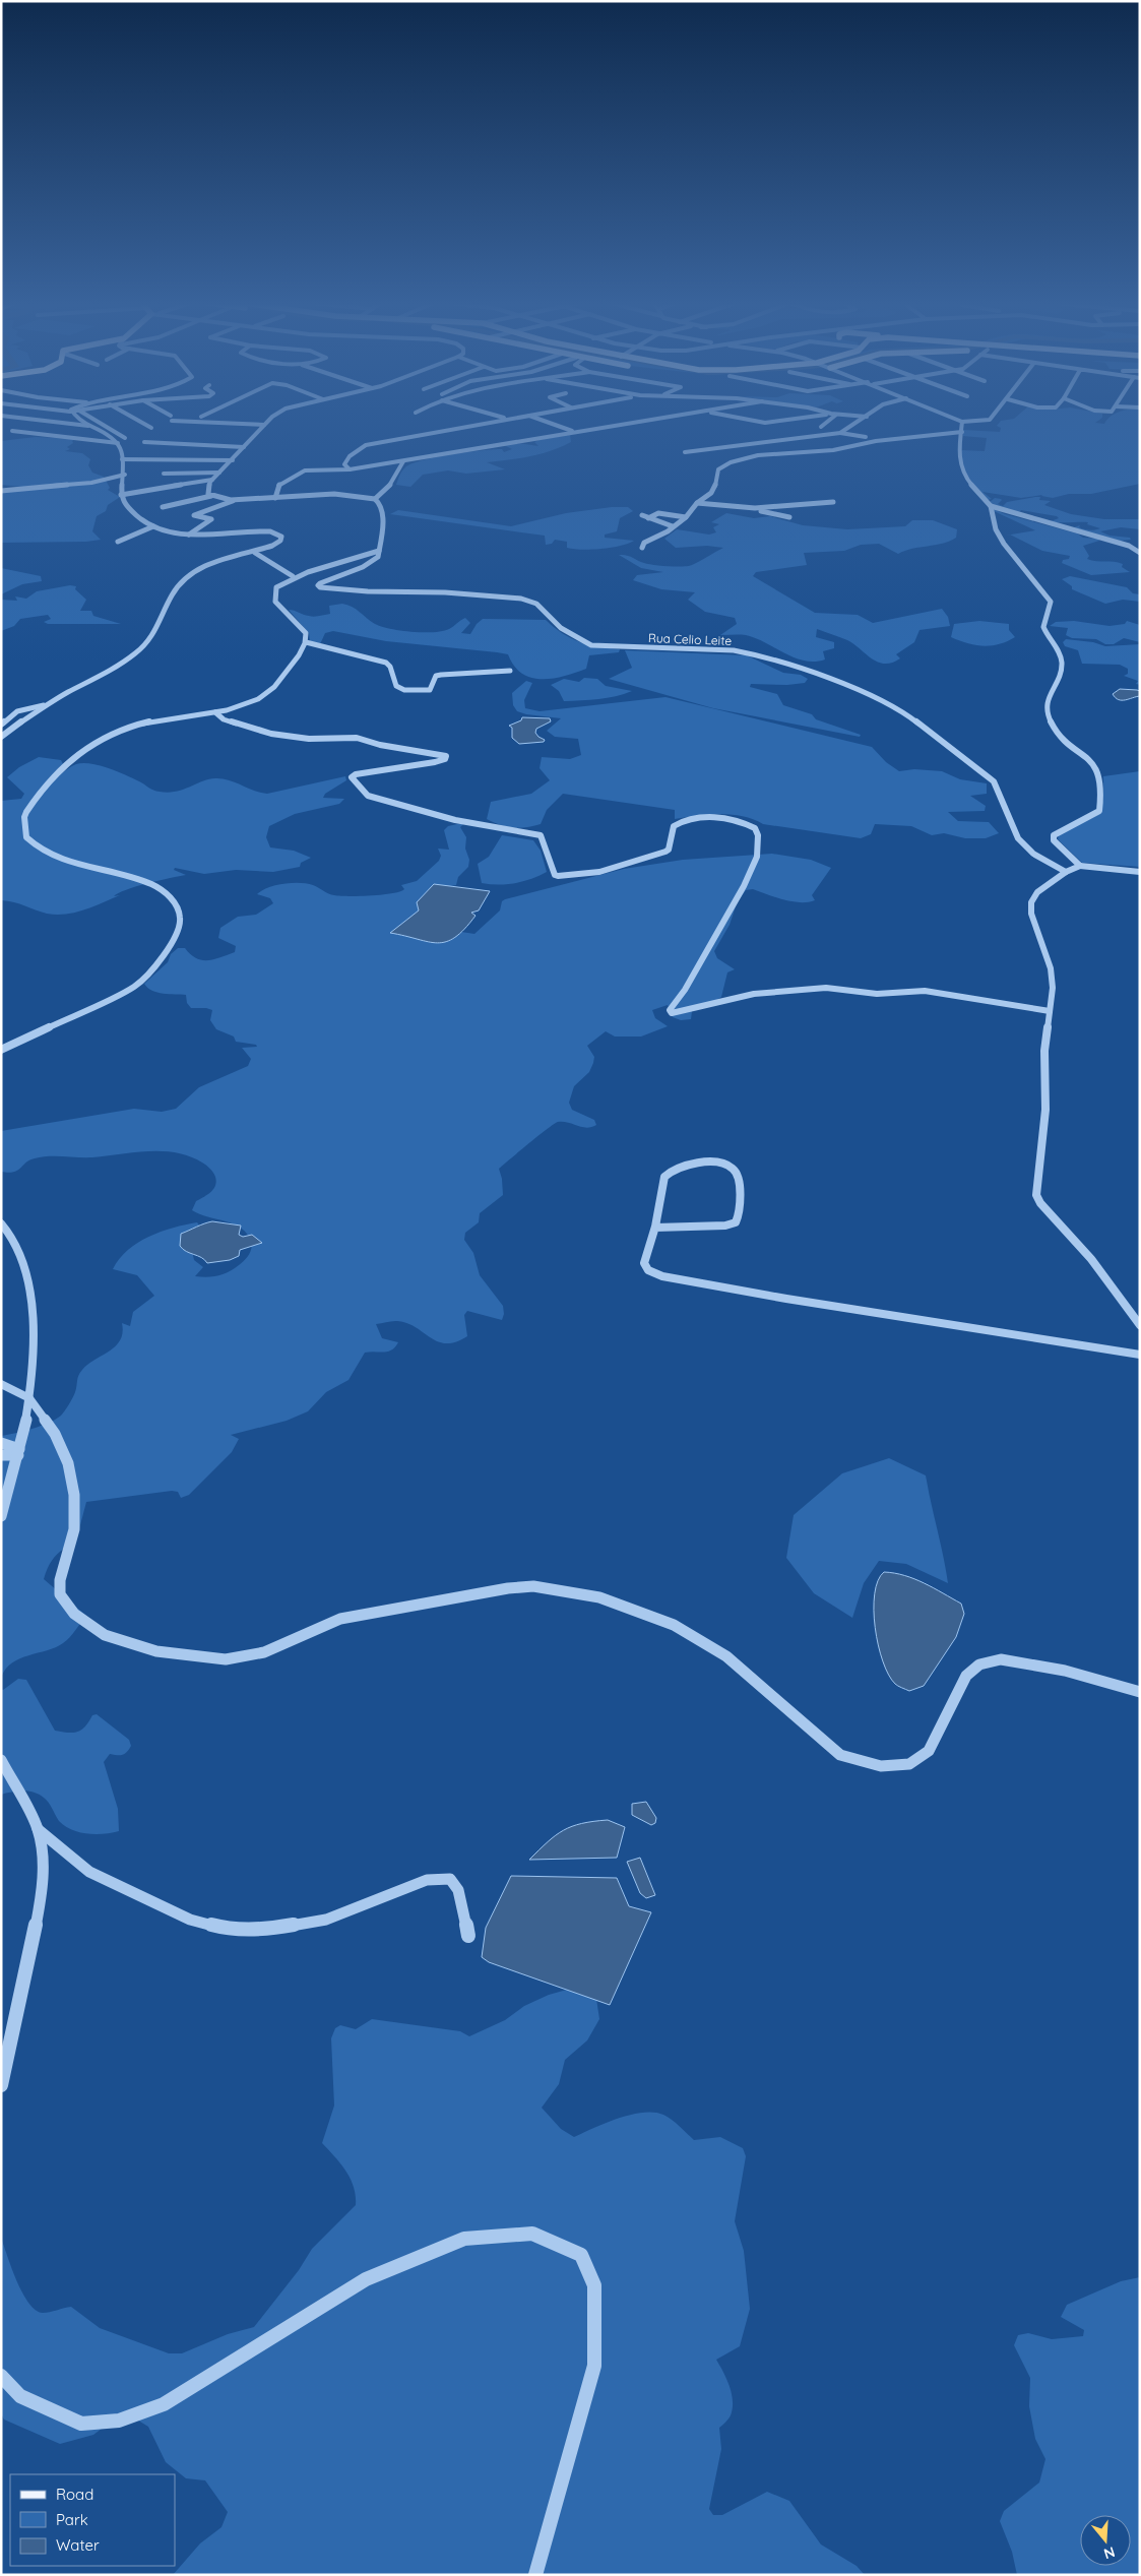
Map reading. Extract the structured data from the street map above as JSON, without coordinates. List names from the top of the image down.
{
  "streets": {
    "street": ["Rua Celio Leite"]
  },
  "legend": ["Road", "Park", "Water"],
  "north": "bottom"
}
